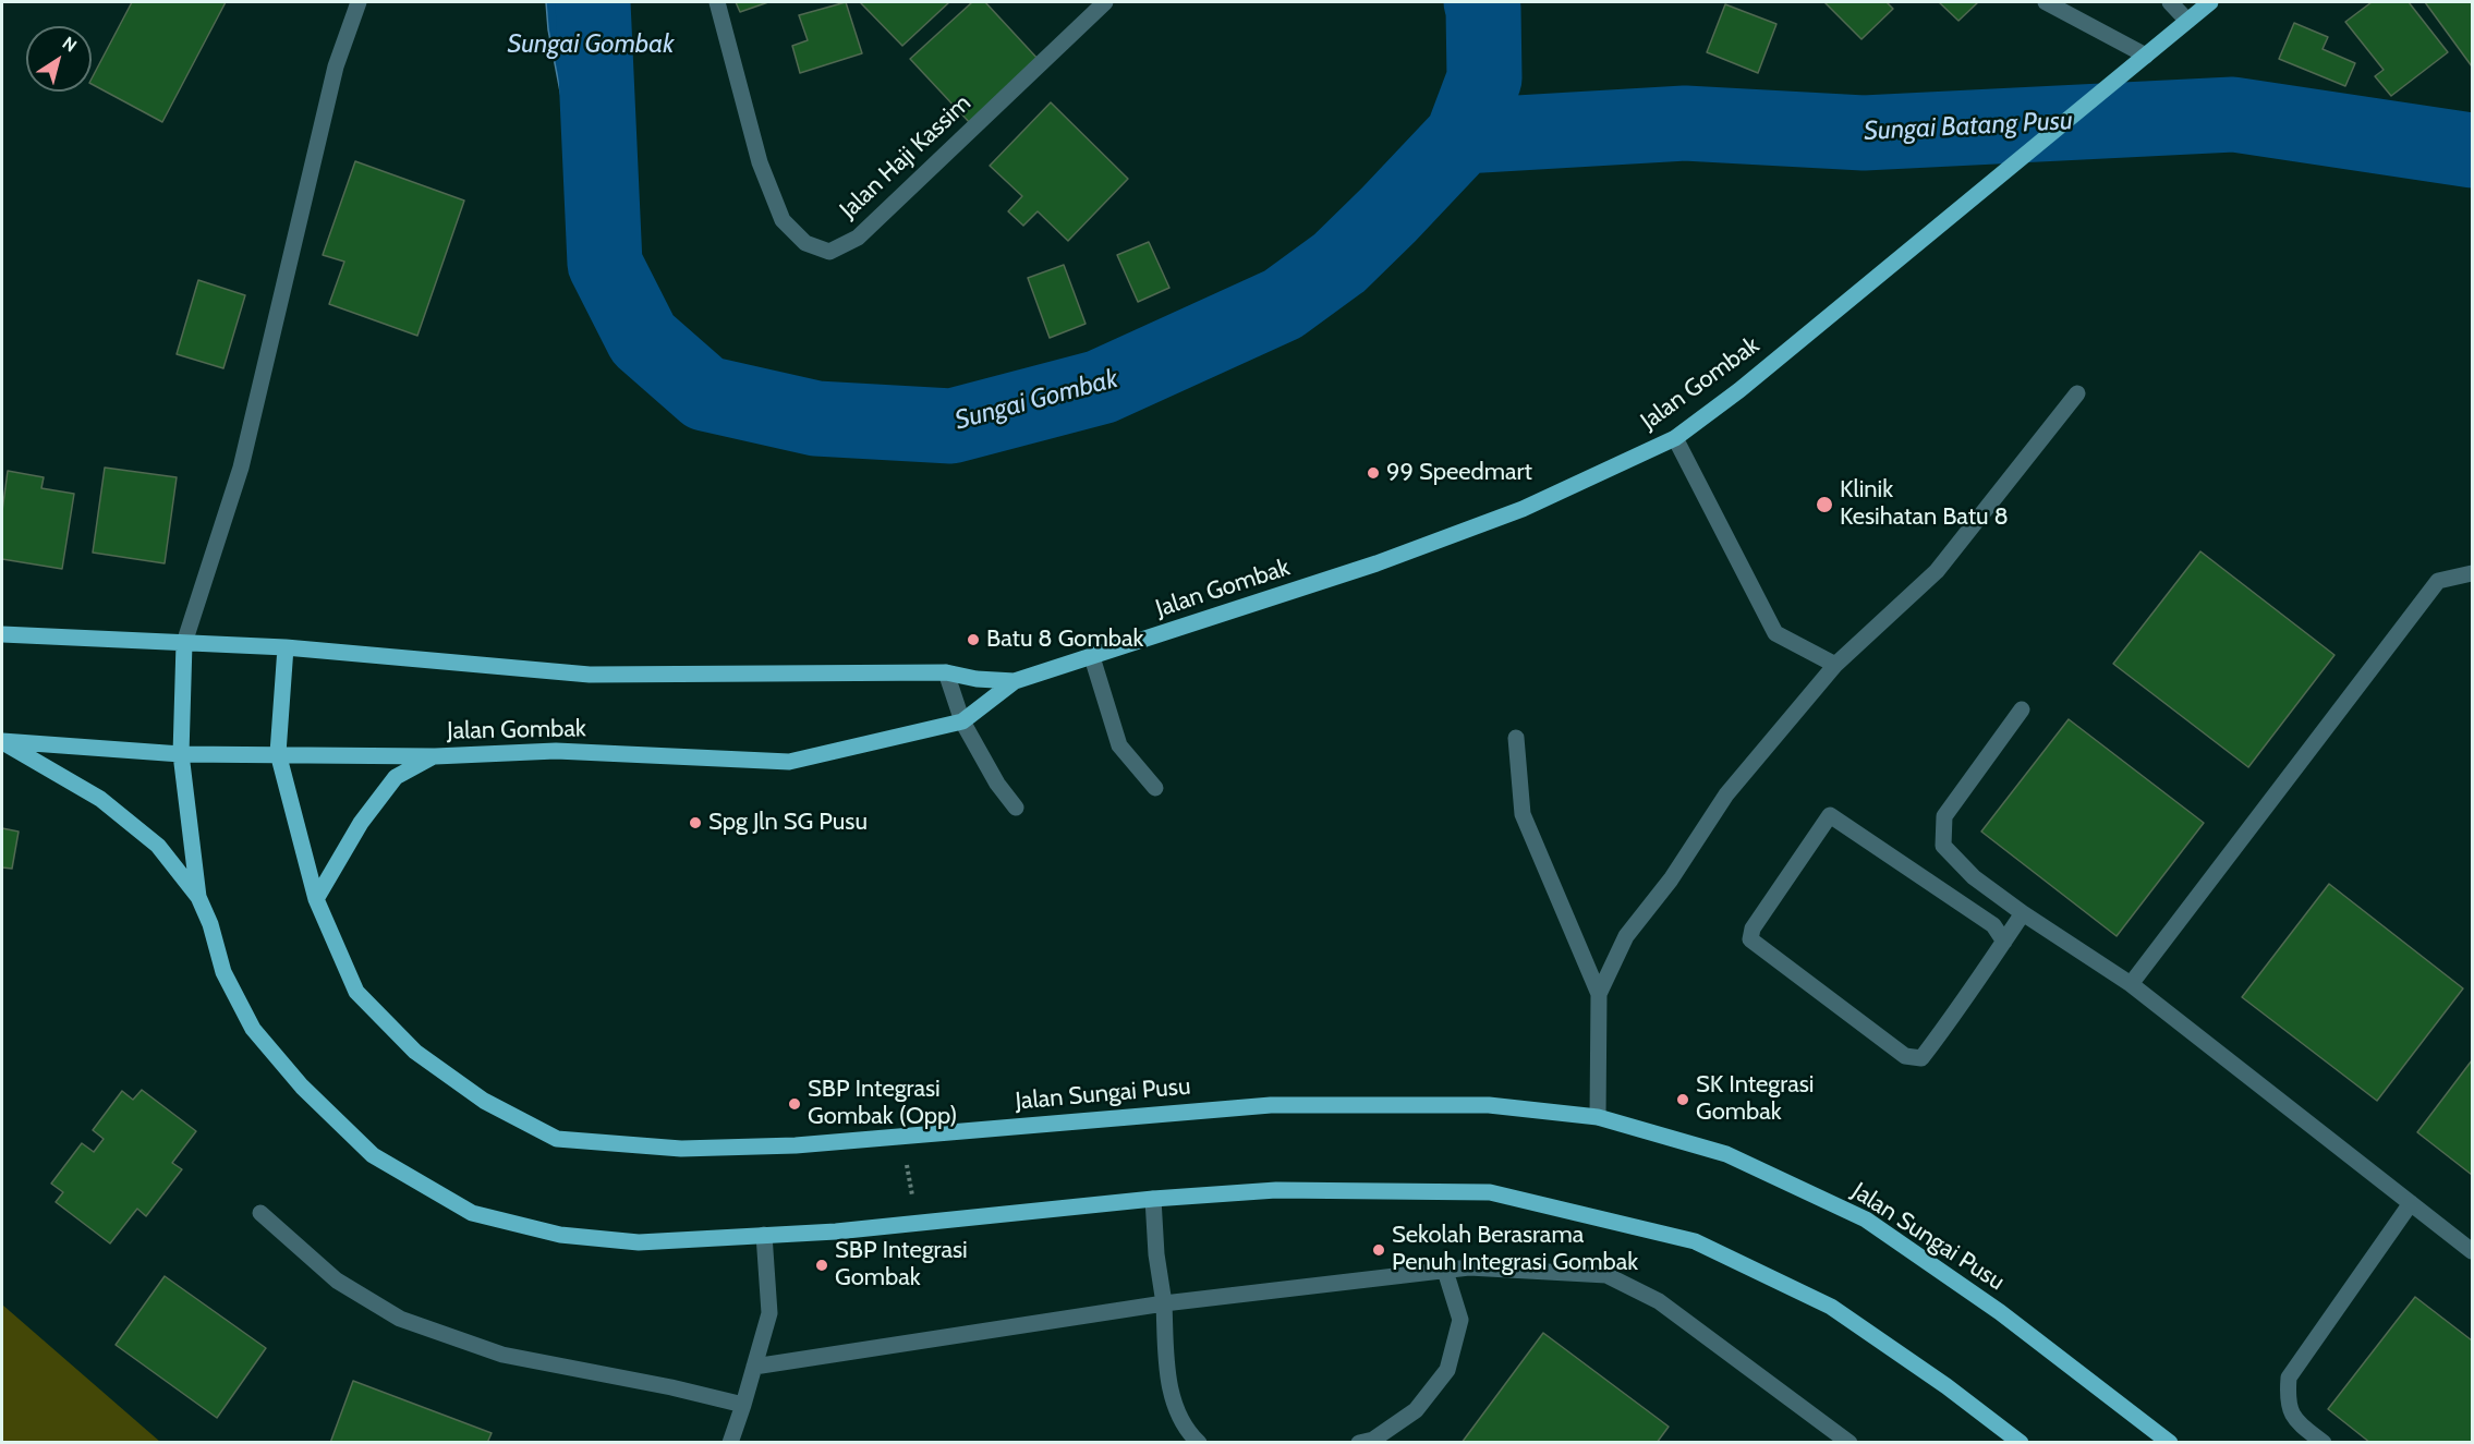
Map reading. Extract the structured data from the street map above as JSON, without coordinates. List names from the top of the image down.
{
  "streets": {
    "main road": ["Jalan Gombak", "Jalan Sungai Pusu"],
    "street": ["Jalan Haji Kassim"]
  },
  "crossings": [
    ["Jalan Gombak", "Jalan Sungai Pusu"]
  ],
  "water": ["Sungai Gombak", "Sungai Batang Pusu"],
  "places": [
    "99 Speedmart",
    "Klinik Kesihatan Batu 8",
    "Batu 8 Gombak",
    "Spg Jln SG Pusu",
    "SK Integrasi Gombak",
    "SBP Integrasi Gombak (Opp)",
    "Sekolah Berasrama Penuh Integrasi Gombak",
    "SBP Integrasi Gombak"
  ],
  "north": "top right"
}
